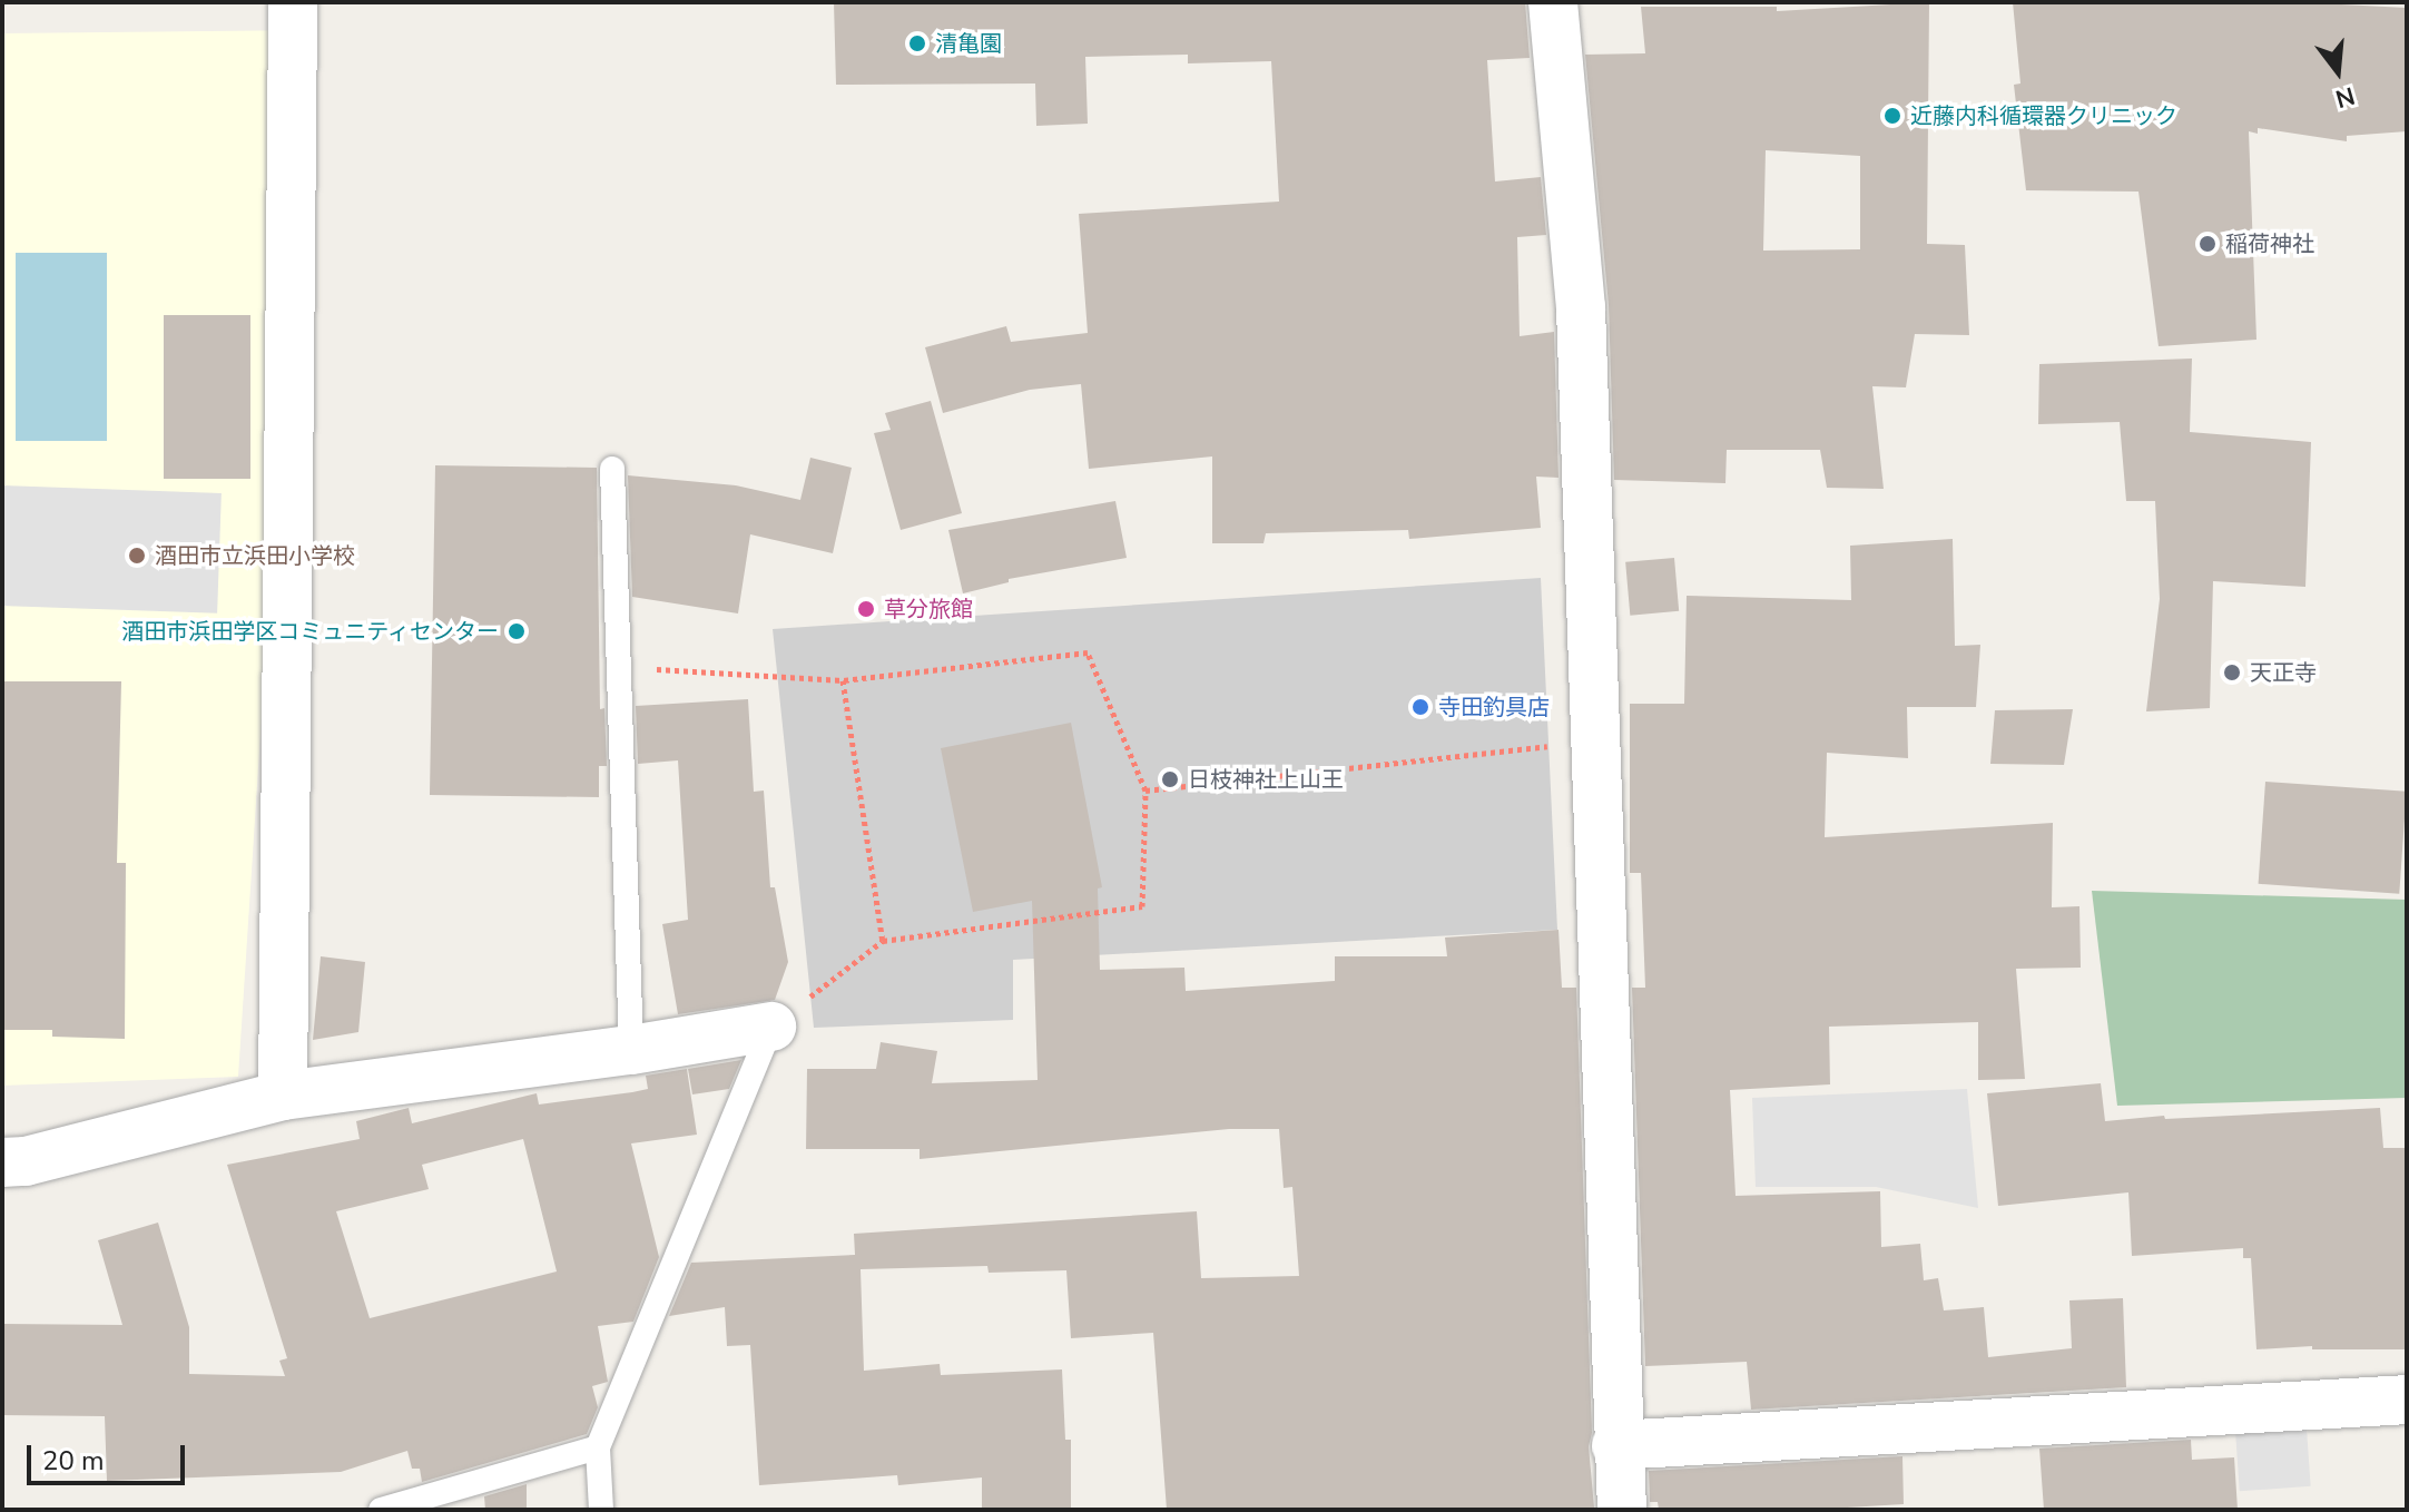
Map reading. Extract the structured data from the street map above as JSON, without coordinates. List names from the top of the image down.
{
  "places": [
    "清亀園",
    "近藤内科循環器クリニック",
    "稲荷神社",
    "酒田市立浜田小学校",
    "草分旅館",
    "酒田市浜田学区コミュニティセンター",
    "天正寺",
    "寺田釣具店",
    "日枝神社上山王"
  ],
  "scale_bar": "20 m",
  "north": "bottom"
}
